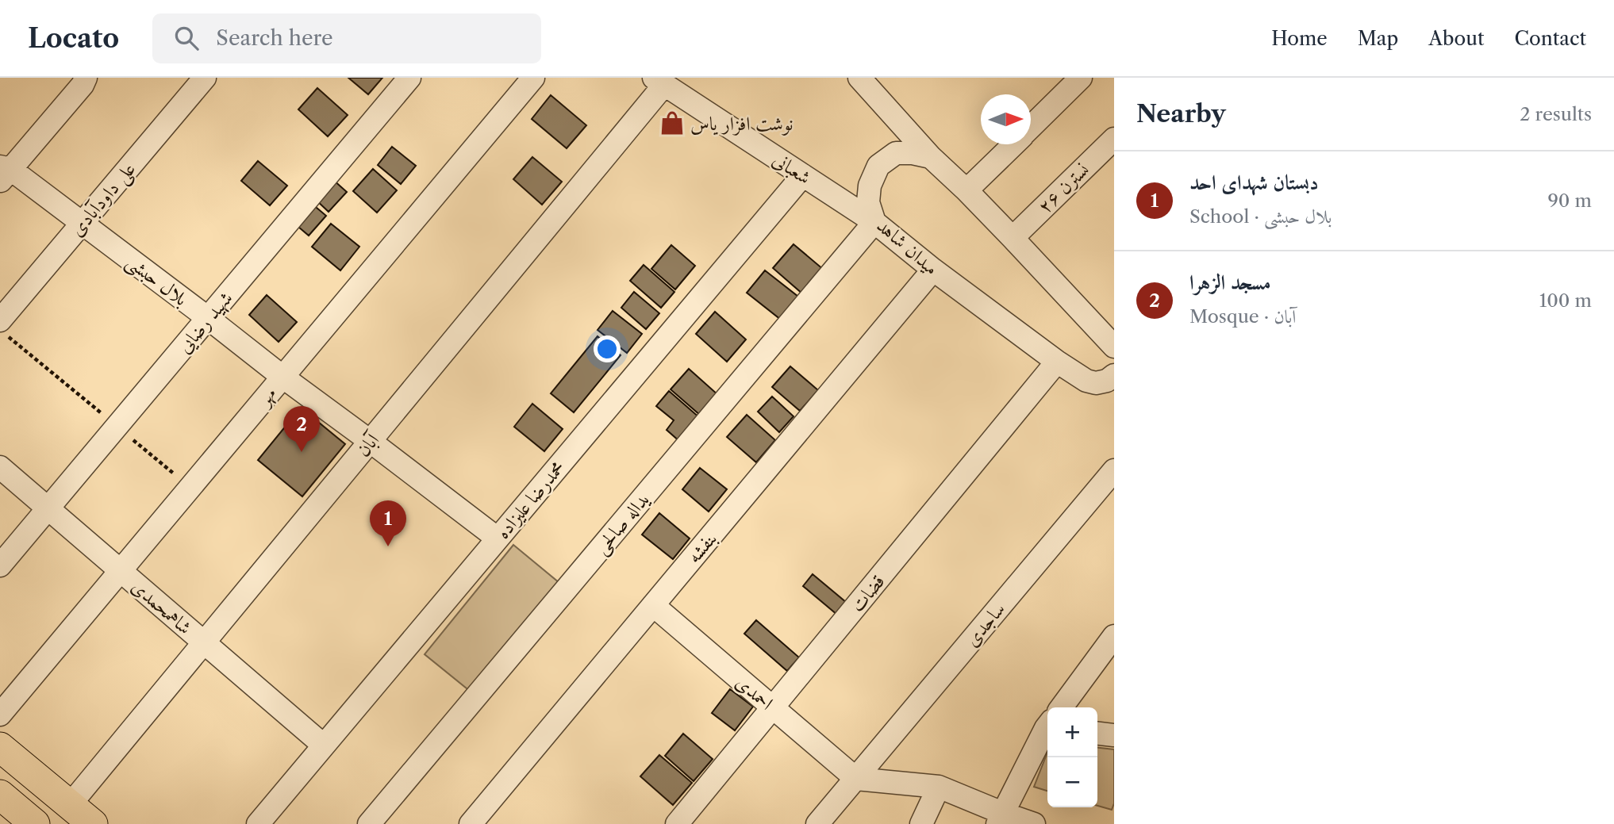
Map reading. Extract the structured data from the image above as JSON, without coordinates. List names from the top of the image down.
{
  "streets": {
    "street": [
      "شعبانی",
      "نسترن ۲۶",
      "علی داودآبادی",
      "میدان شاهد",
      "بلال حبشی",
      "شهید رضایی",
      "مهر",
      "آبان",
      "محمدرضا علیزاده",
      "یداله صالحی",
      "بنفشه",
      "قضات",
      "شاهمحمدی",
      "ساجدی",
      "احمدی"
    ]
  },
  "crossings": [
    ["شعبانی", "میدان شاهد"],
    ["شعبانی", "آبان"],
    ["شعبانی", "محمدرضا علیزاده"],
    ["شعبانی", "یداله صالحی"],
    ["علی داودآبادی", "بلال حبشی"],
    ["میدان شاهد", "یداله صالحی"],
    ["میدان شاهد", "بنفشه"],
    ["میدان شاهد", "قضات"],
    ["بلال حبشی", "شهید رضایی"],
    ["بلال حبشی", "مهر"],
    ["بلال حبشی", "آبان"],
    ["بلال حبشی", "محمدرضا علیزاده"],
    ["شهید رضایی", "شاهمحمدی"],
    ["مهر", "شاهمحمدی"],
    ["آبان", "شاهمحمدی"],
    ["محمدرضا علیزاده", "شاهمحمدی"],
    ["بنفشه", "احمدی"],
    ["قضات", "احمدی"],
    ["ساجدی", "احمدی"]
  ],
  "places": {
    "shop": ["نوشت افزار یاس"]
  },
  "north": "right",
  "page": {
    "header": "Locato",
    "search": "Search here",
    "nav": [
      "Home",
      "Map",
      "About",
      "Contact"
    ],
    "heading": ["Nearby", "2 results"],
    "list": [
      {
        "mark": "1",
        "name": "دبستان شهدای احد",
        "note": "School · بلال حبشی",
        "value": "90 m"
      },
      {
        "mark": "2",
        "name": "مسجد الزهرا",
        "note": "Mosque · آبان",
        "value": "100 m"
      }
    ],
    "pins": ["2", "1"],
    "map_buttons": ["+", "−"]
  }
}
